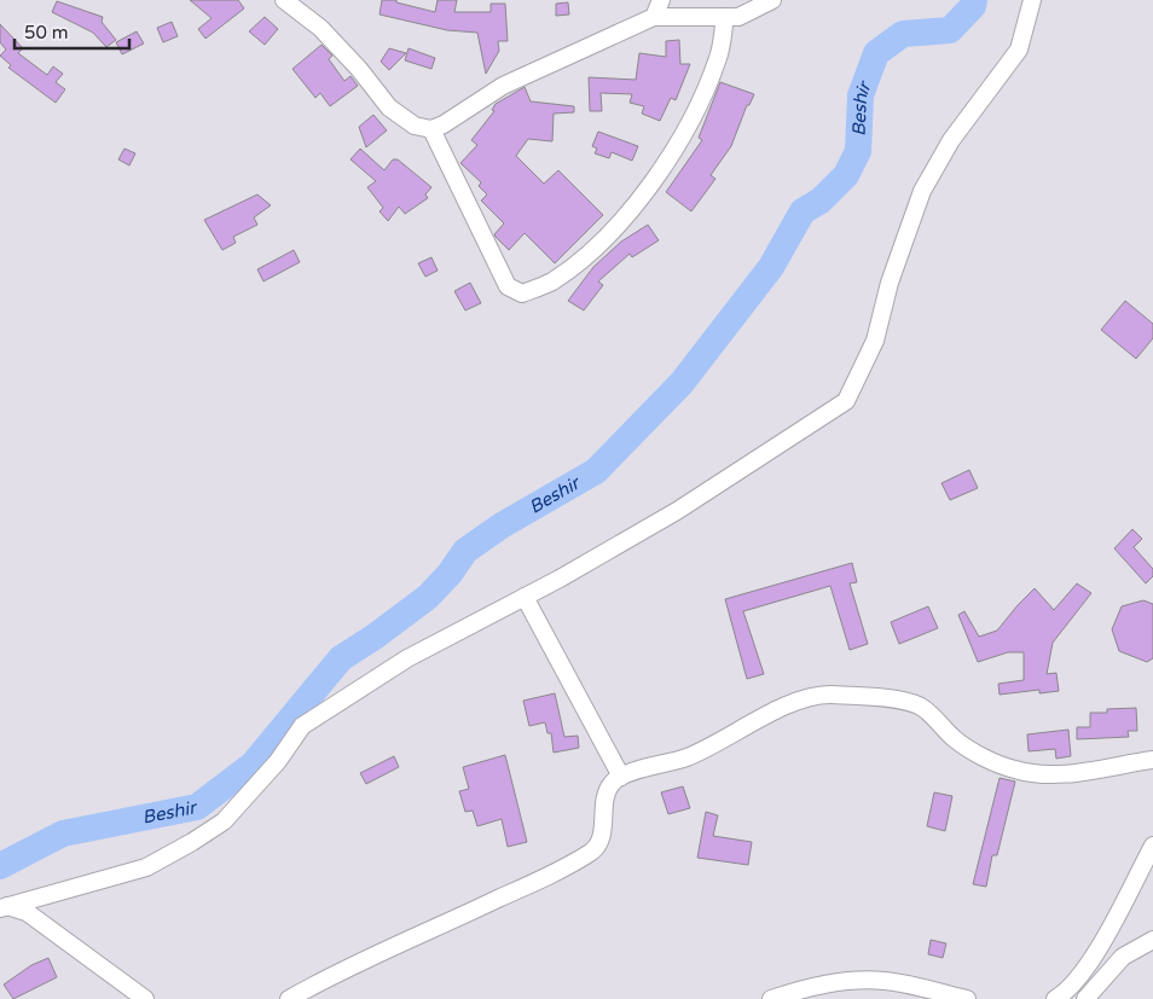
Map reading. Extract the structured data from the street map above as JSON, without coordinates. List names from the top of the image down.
{
  "water": ["Beshir"],
  "scale_bar": "50 m"
}
